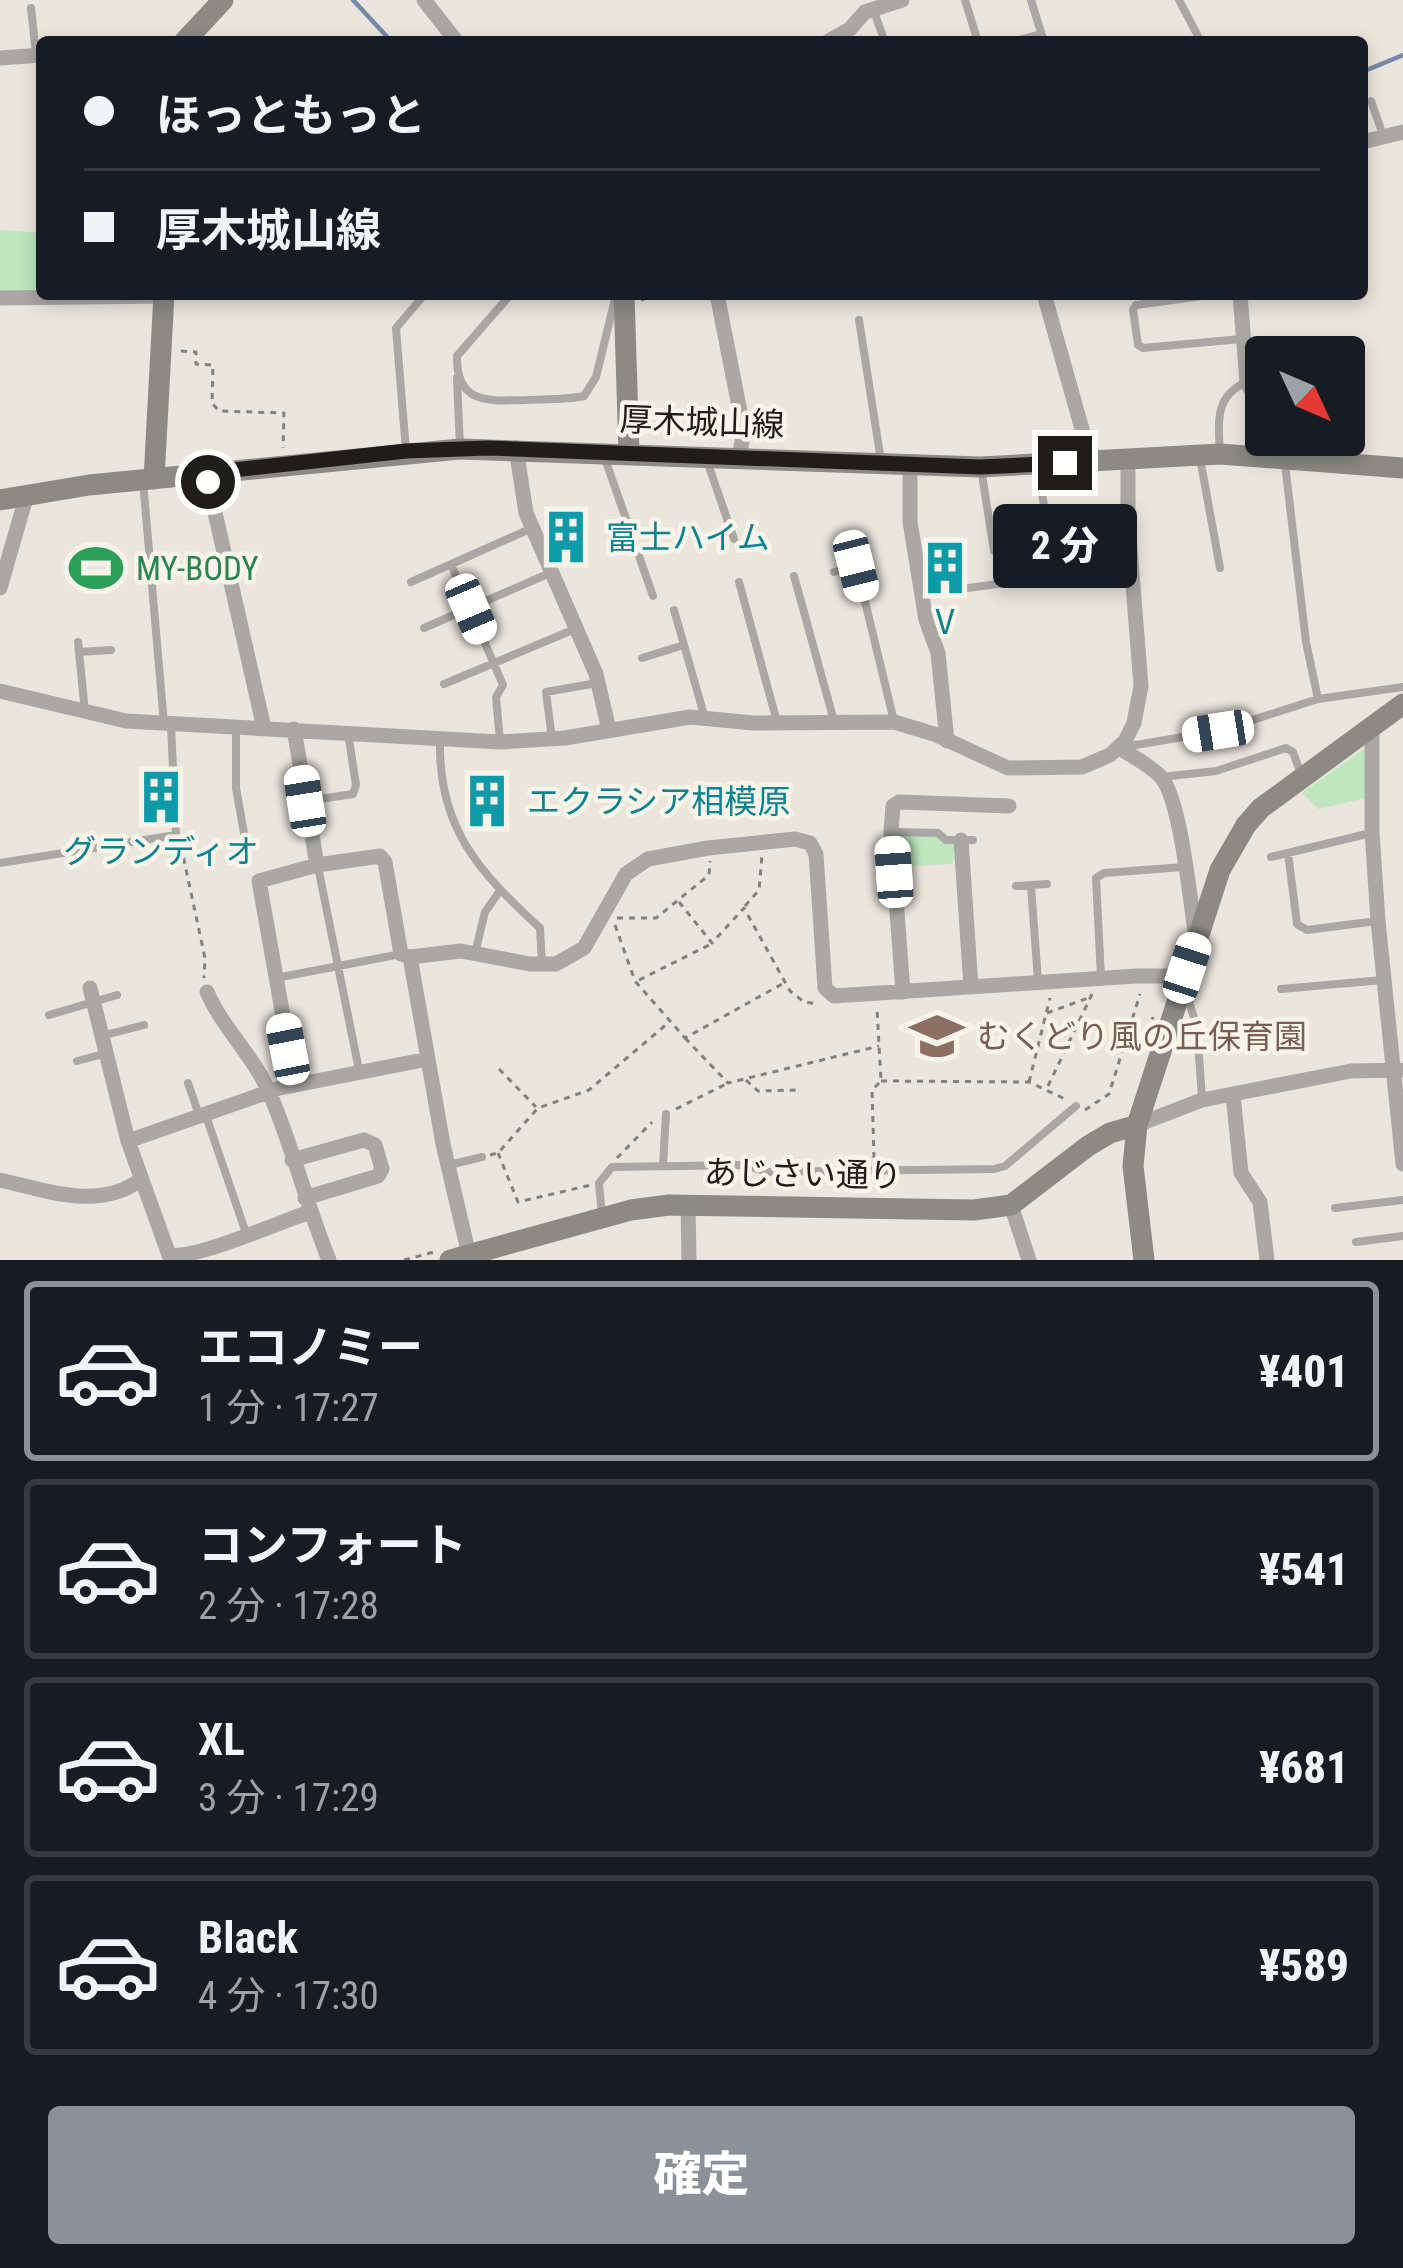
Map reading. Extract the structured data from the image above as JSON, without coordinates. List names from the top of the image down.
{
  "streets": {
    "street": ["厚木城山線", "あじさい通り"]
  },
  "places": {
    "building": [
      "富士ハイム",
      "Ⅴ",
      "グランディオ",
      "エクラシア相模原"
    ],
    "sports": ["MY-BODY"],
    "school or university": ["むくどり風の丘保育園"]
  },
  "north": "bottom right",
  "page": {
    "banner": ["ほっともっと", "厚木城山線"],
    "bubble": "2 分",
    "list": [
      {
        "name": "エコノミー",
        "note": "1 分 · 17:27",
        "value": "¥401"
      },
      {
        "name": "コンフォート",
        "note": "2 分 · 17:28",
        "value": "¥541"
      },
      {
        "name": "XL",
        "note": "3 分 · 17:29",
        "value": "¥681"
      },
      {
        "name": "Black",
        "note": "4 分 · 17:30",
        "value": "¥589"
      }
    ],
    "buttons": "確定"
  }
}
